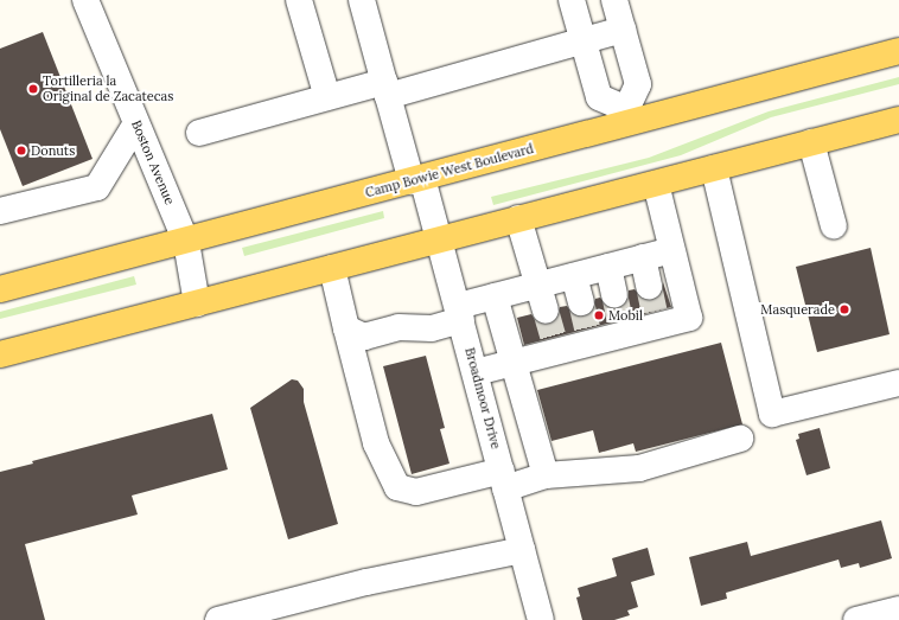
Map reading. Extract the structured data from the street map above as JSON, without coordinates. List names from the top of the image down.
{
  "streets": {
    "main road": ["Camp Bowie West Boulevard"],
    "street": ["Boston Avenue", "Broadmoor Drive"]
  },
  "crossings": [
    ["Boston Avenue", "Camp Bowie West Boulevard"],
    ["Camp Bowie West Boulevard", "Broadmoor Drive"]
  ],
  "places": [
    "Tortilleria la Original de Zacatecas",
    "Donuts",
    "Masquerade",
    "Mobil"
  ]
}
